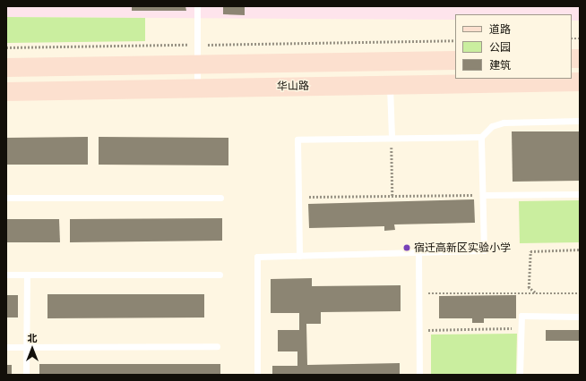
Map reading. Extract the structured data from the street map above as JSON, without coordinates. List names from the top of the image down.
{
  "streets": {
    "street": ["华山路"]
  },
  "places": ["宿迁高新区实验小学"],
  "legend": ["道路", "公园", "建筑"],
  "north": "top"
}
